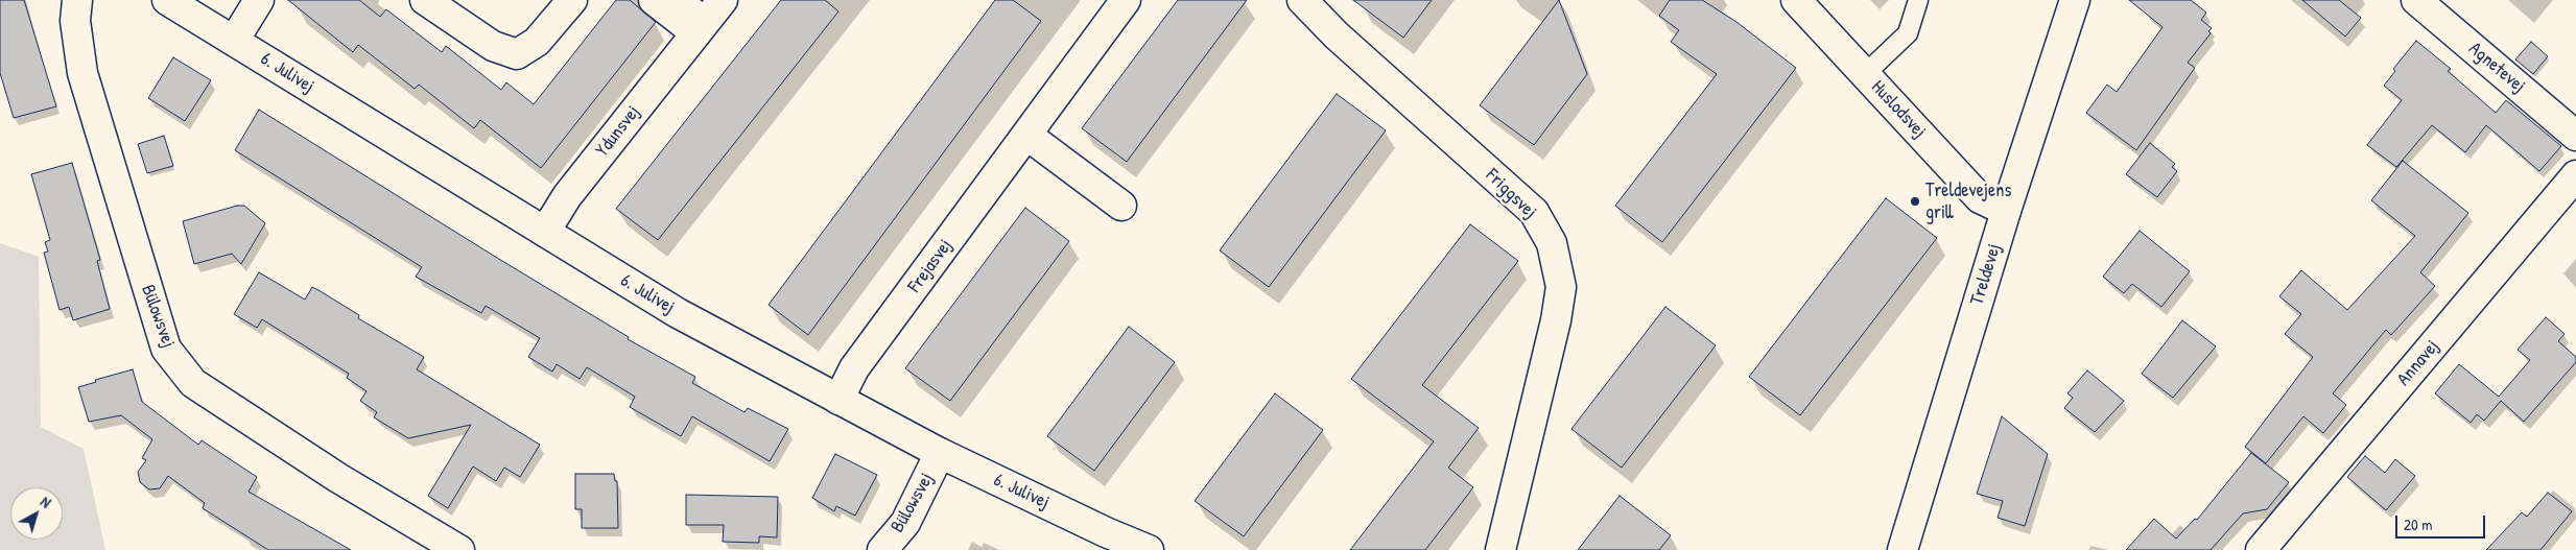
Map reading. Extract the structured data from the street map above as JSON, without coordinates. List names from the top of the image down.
{
  "streets": {
    "street": [
      "Agnetevej",
      "6. Julivej",
      "Huslodsvej",
      "Ydunsvej",
      "Friggsvej",
      "Frejasvej",
      "Treldevej",
      "Bülowsvej",
      "Annavej"
    ]
  },
  "crossings": [
    ["6. Julivej", "Ydunsvej"],
    ["6. Julivej", "Frejasvej"],
    ["6. Julivej", "Bülowsvej"],
    ["Huslodsvej", "Treldevej"]
  ],
  "places": ["Treldevejens grill"],
  "scale_bar": "20 m",
  "north": "top right"
}
